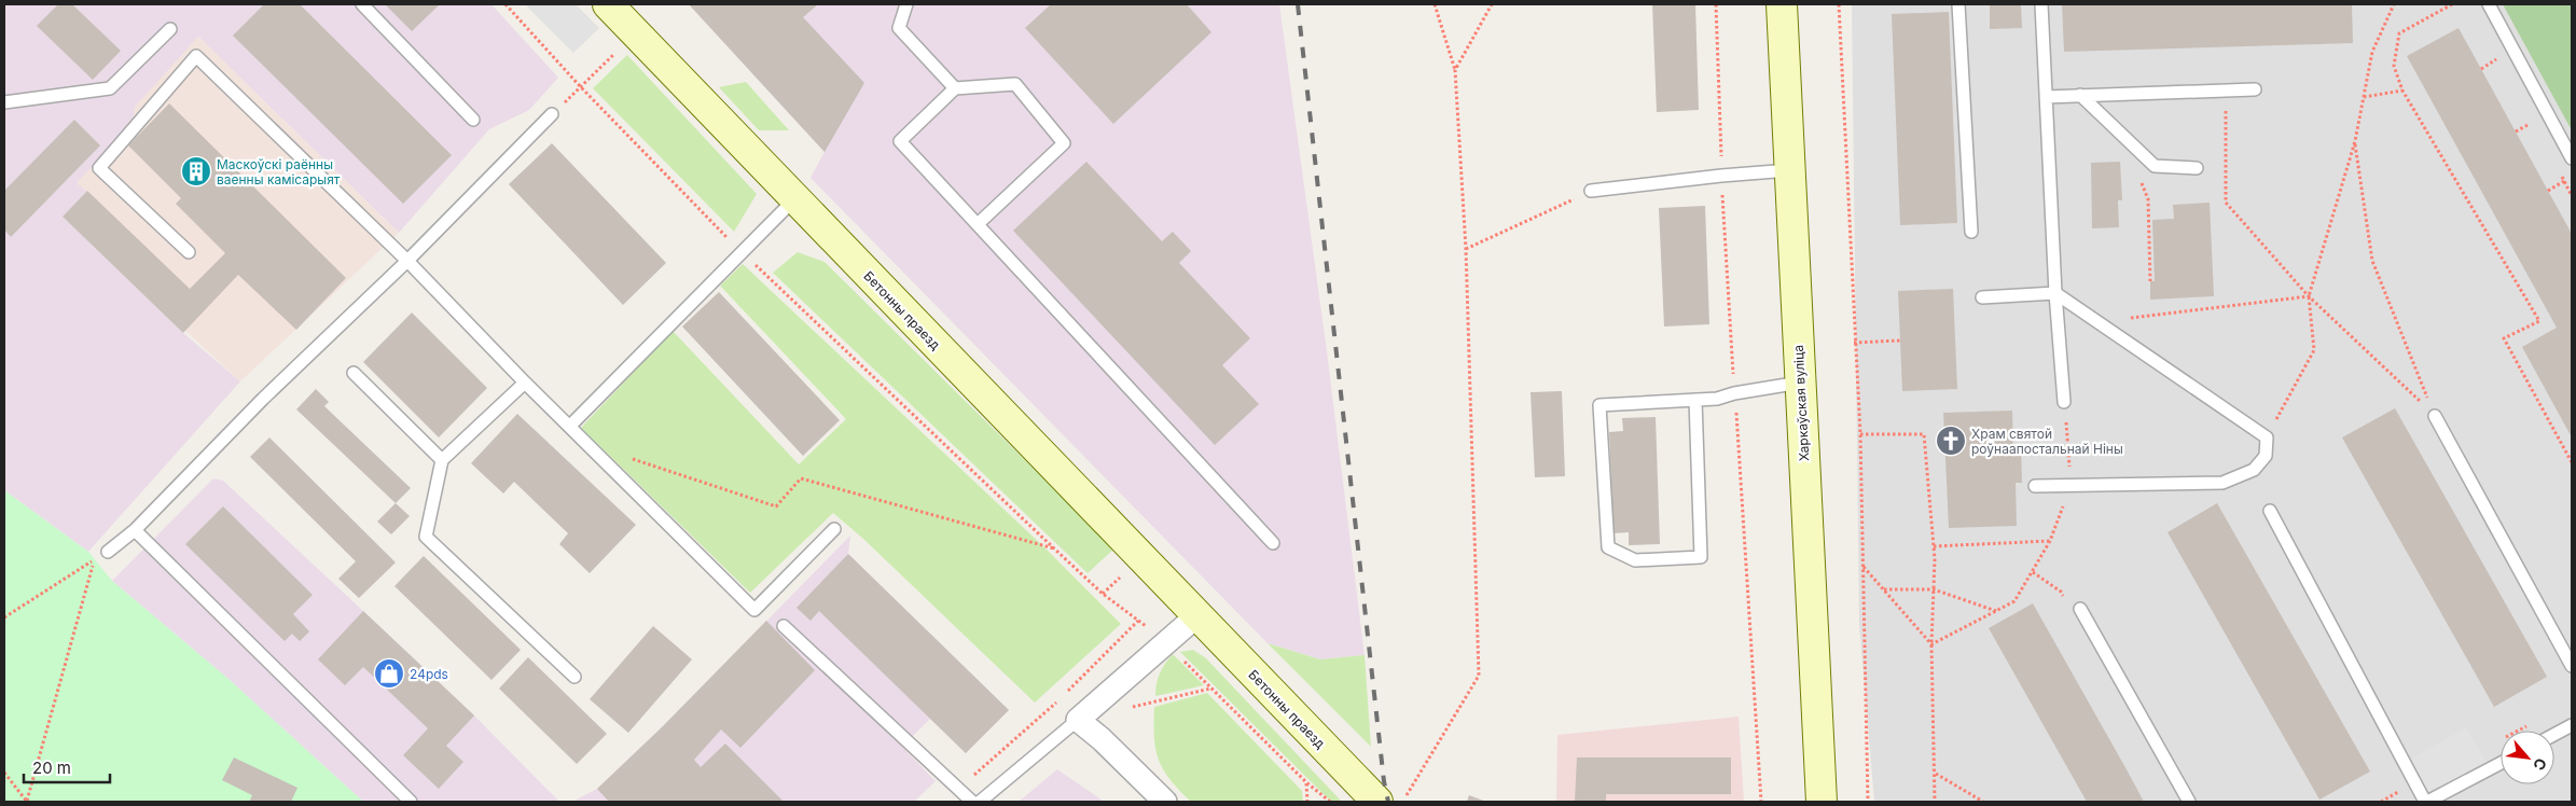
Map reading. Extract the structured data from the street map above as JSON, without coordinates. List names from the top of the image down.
{
  "streets": {
    "street": ["Бетонны праезд", "Харкаўская вуліца"]
  },
  "places": {
    "building": ["Маскоўскі раённы ваенны камісарыят"],
    "church": ["Храм святой роўнаапостальнай Ніны"],
    "shop": ["24pds"]
  },
  "scale_bar": "20 m",
  "north": "bottom right"
}
